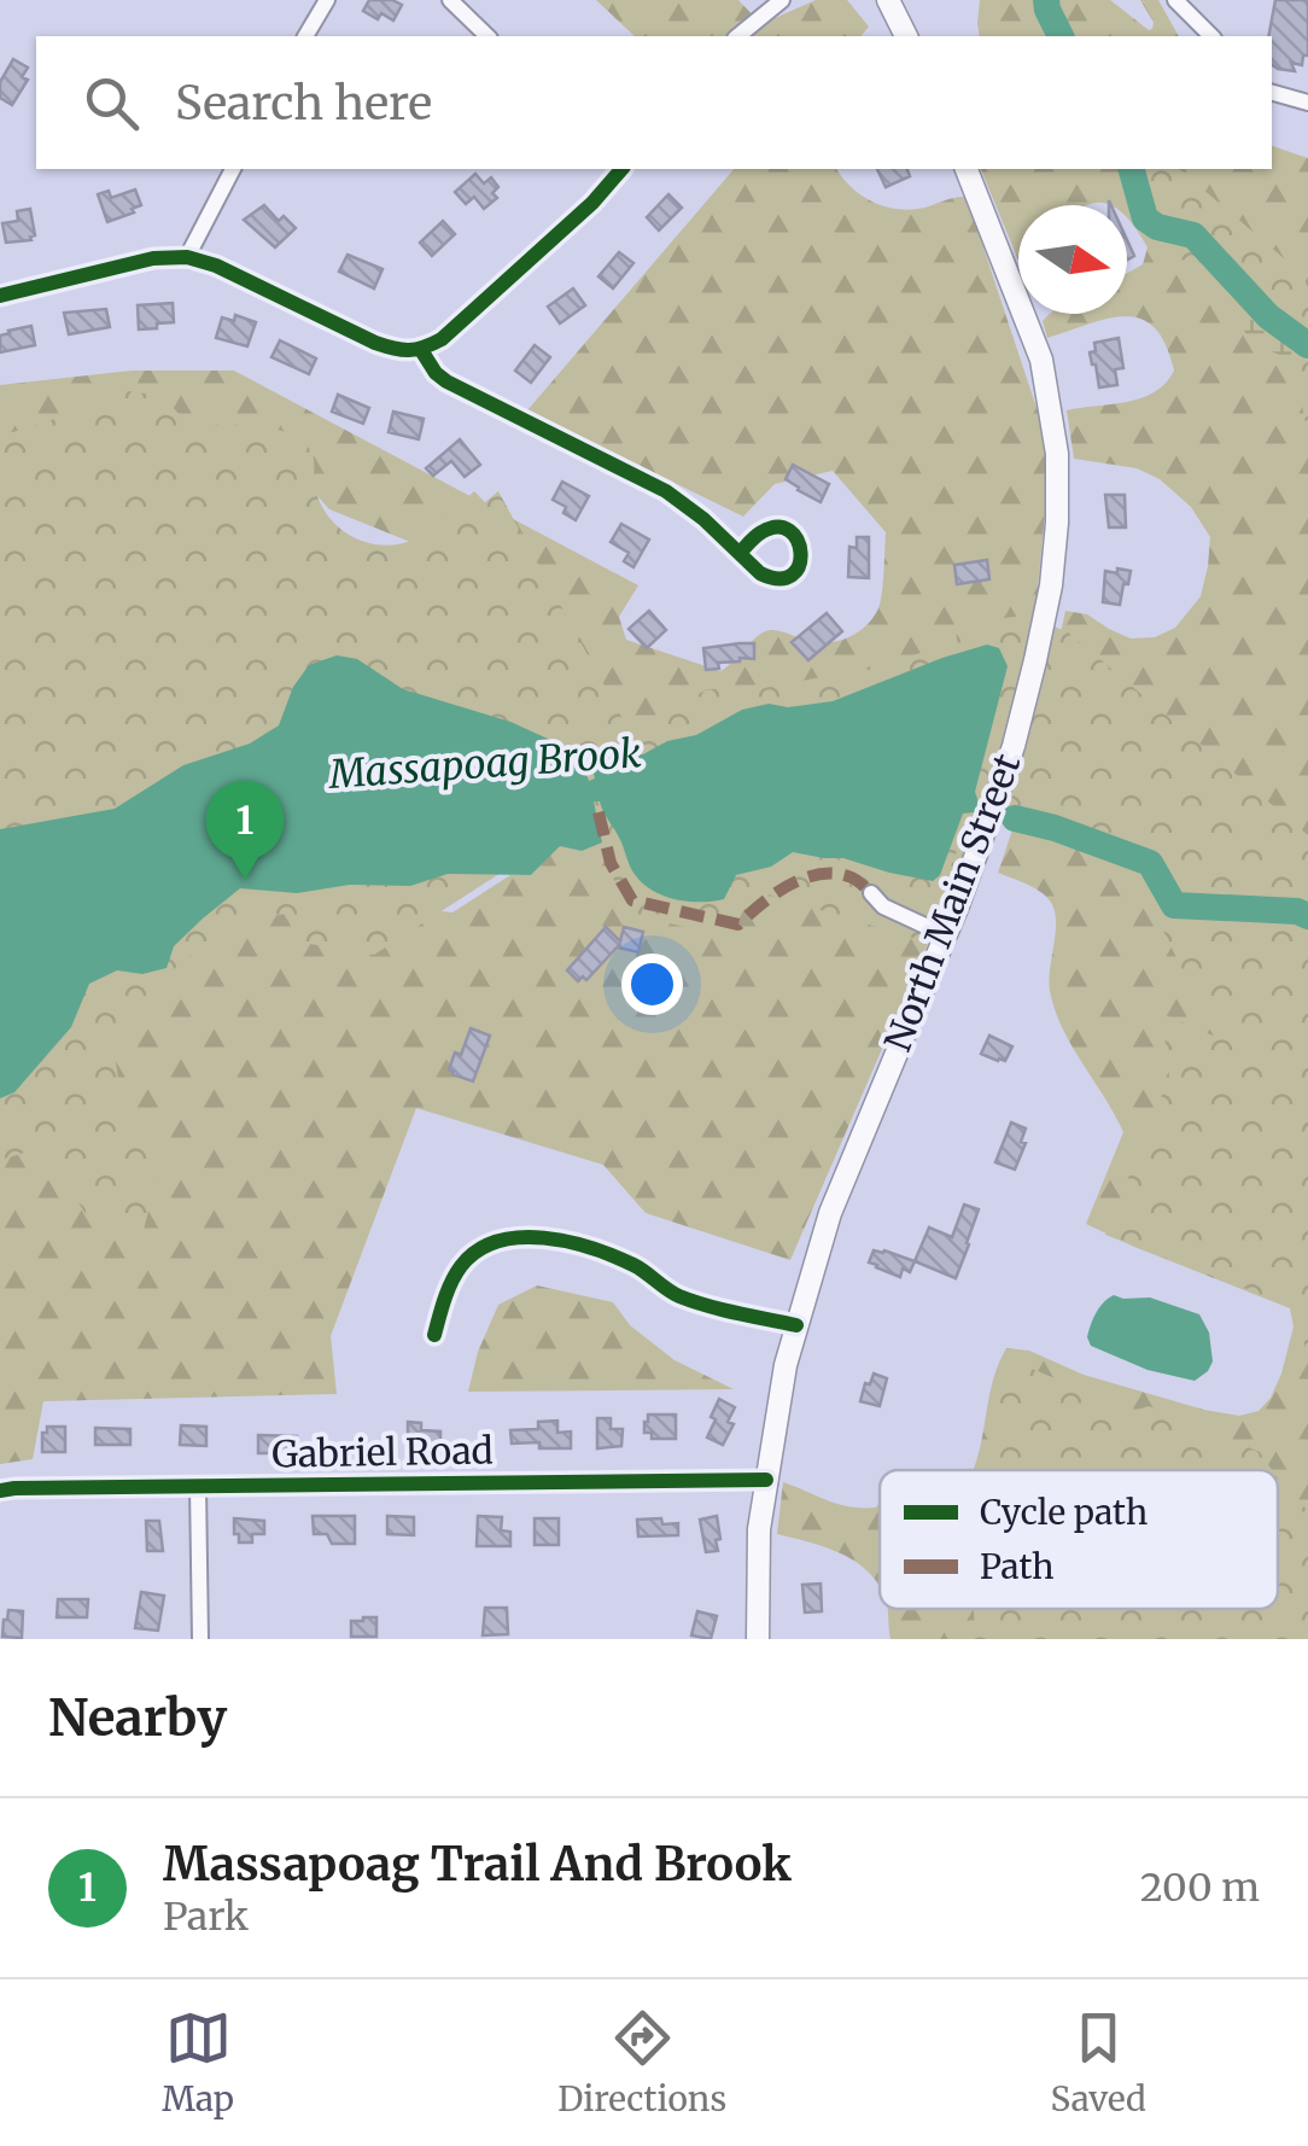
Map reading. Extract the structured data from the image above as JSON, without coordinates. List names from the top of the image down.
{
  "streets": {
    "main road": ["North Main Street"],
    "street": ["Gabriel Road"]
  },
  "crossings": [
    ["North Main Street", "Gabriel Road"]
  ],
  "water": ["Massapoag Brook"],
  "legend": ["Cycle path", "Path"],
  "north": "right",
  "page": {
    "search": "Search here",
    "pins": "1",
    "heading": "Nearby",
    "list": [
      {
        "mark": "1",
        "name": "Massapoag Trail And Brook",
        "note": "Park",
        "value": "200 m"
      }
    ],
    "nav": ["Map", "Directions", "Saved"]
  }
}
